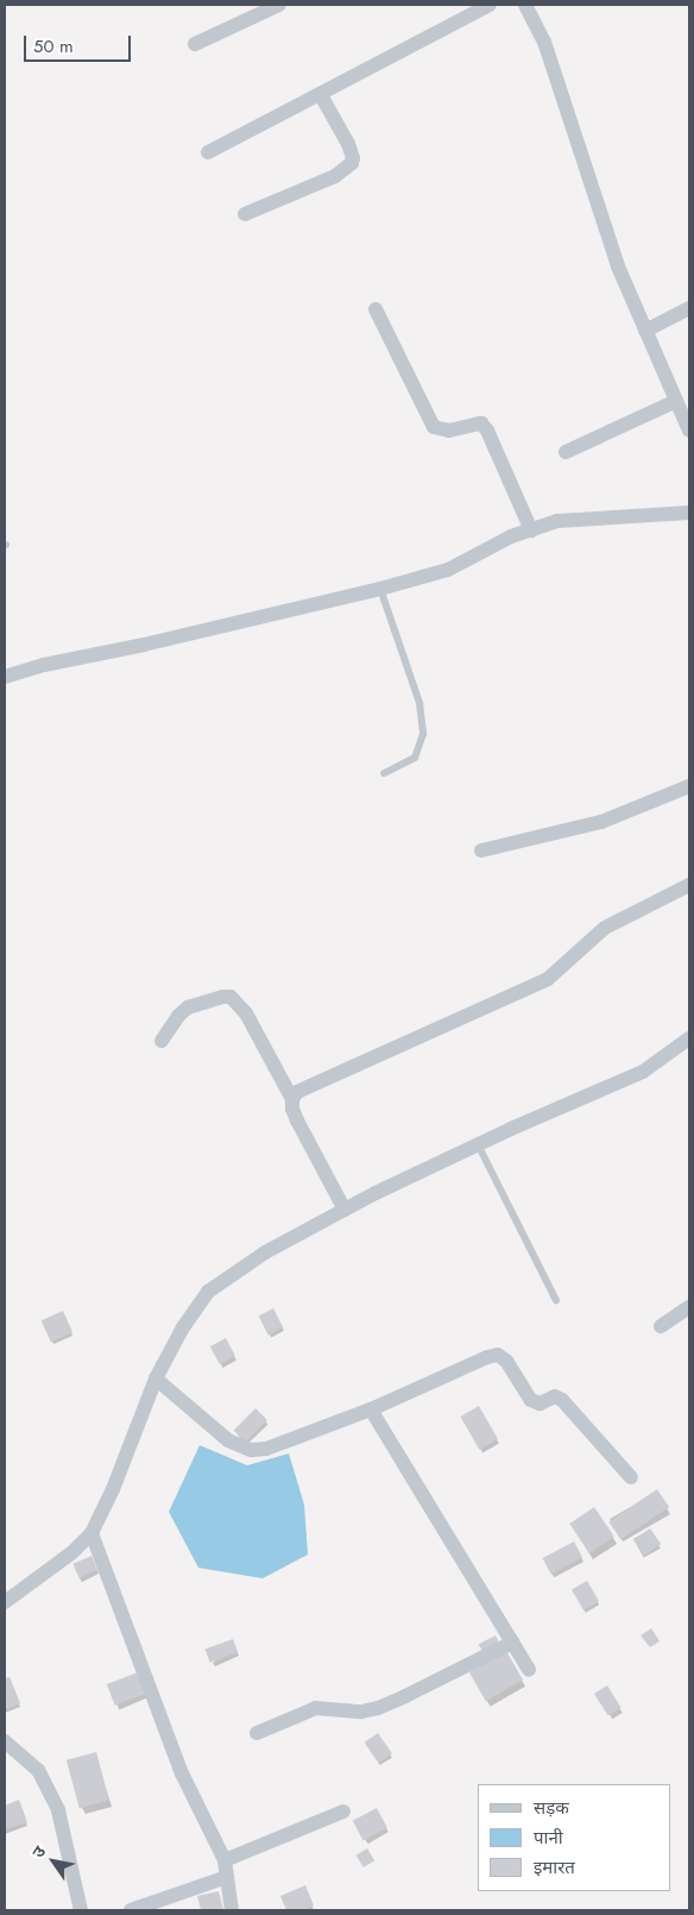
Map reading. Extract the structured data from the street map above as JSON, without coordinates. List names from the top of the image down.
{
  "legend": ["सड़क", "पानी", "इमारत"],
  "scale_bar": "50 m",
  "north": "top left"
}
